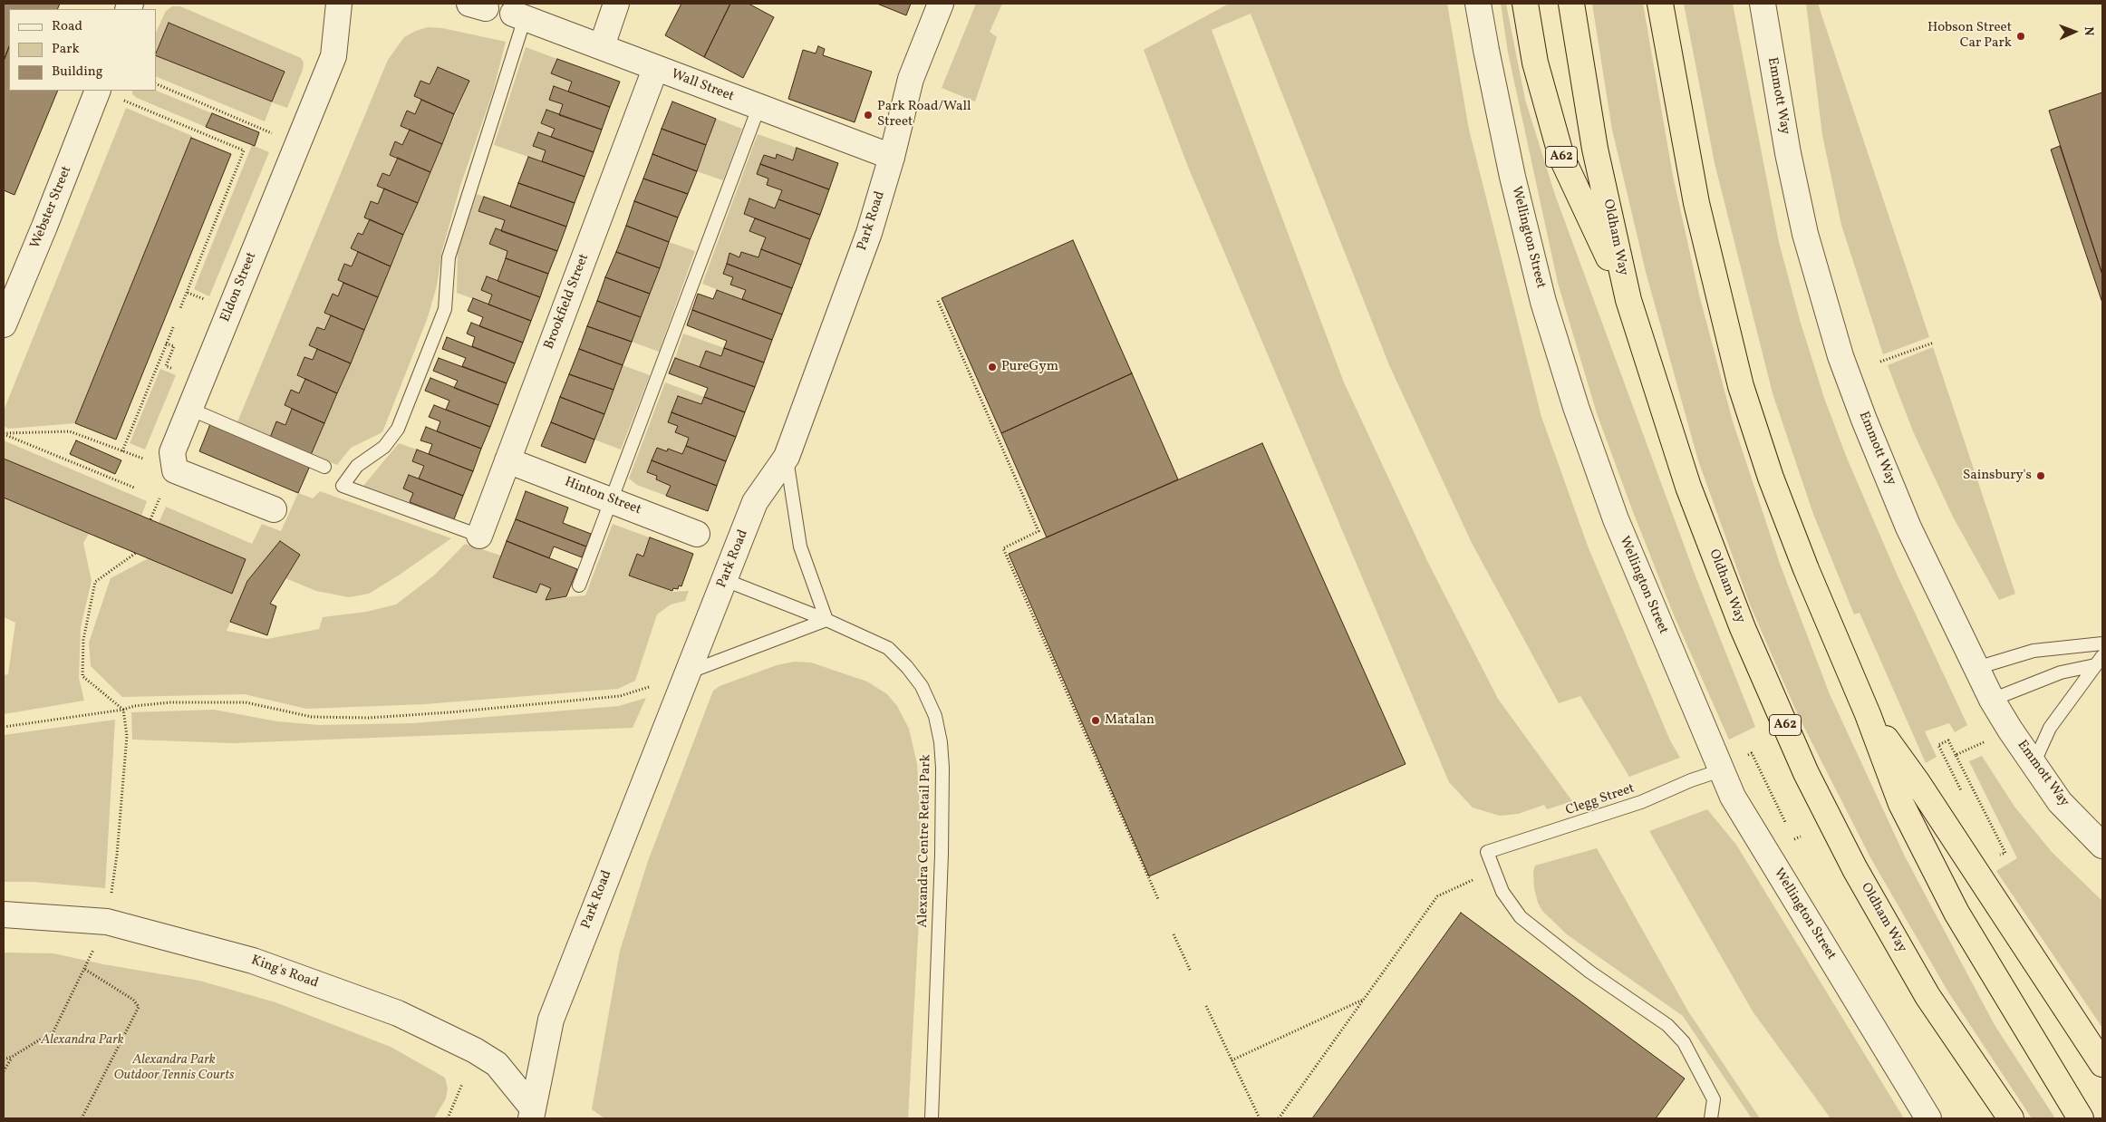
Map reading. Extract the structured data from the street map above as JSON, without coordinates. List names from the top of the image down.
{
  "streets": {
    "highway": ["A62", "Oldham Way"],
    "street": [
      "Wall Street",
      "Emmott Way",
      "Webster Street",
      "Park Road",
      "Wellington Street",
      "Eldon Street",
      "Brookfield Street",
      "Hinton Street",
      "King's Road"
    ],
    "lane": ["Clegg Street", "Alexandra Centre Retail Park"]
  },
  "crossings": [
    ["Wall Street", "Park Road"],
    ["Wall Street", "Brookfield Street"],
    ["A62", "Oldham Way"],
    ["Park Road", "Alexandra Centre Retail Park"],
    ["Park Road", "King's Road"],
    ["Wellington Street", "Clegg Street"],
    ["Brookfield Street", "Hinton Street"]
  ],
  "parks": ["Alexandra Park", "Alexandra Park Outdoor Tennis Courts"],
  "places": [
    "Hobson Street Car Park",
    "Park Road/Wall Street",
    "PureGym",
    "Sainsbury's",
    "Matalan"
  ],
  "legend": ["Road", "Park", "Building"],
  "north": "right"
}
